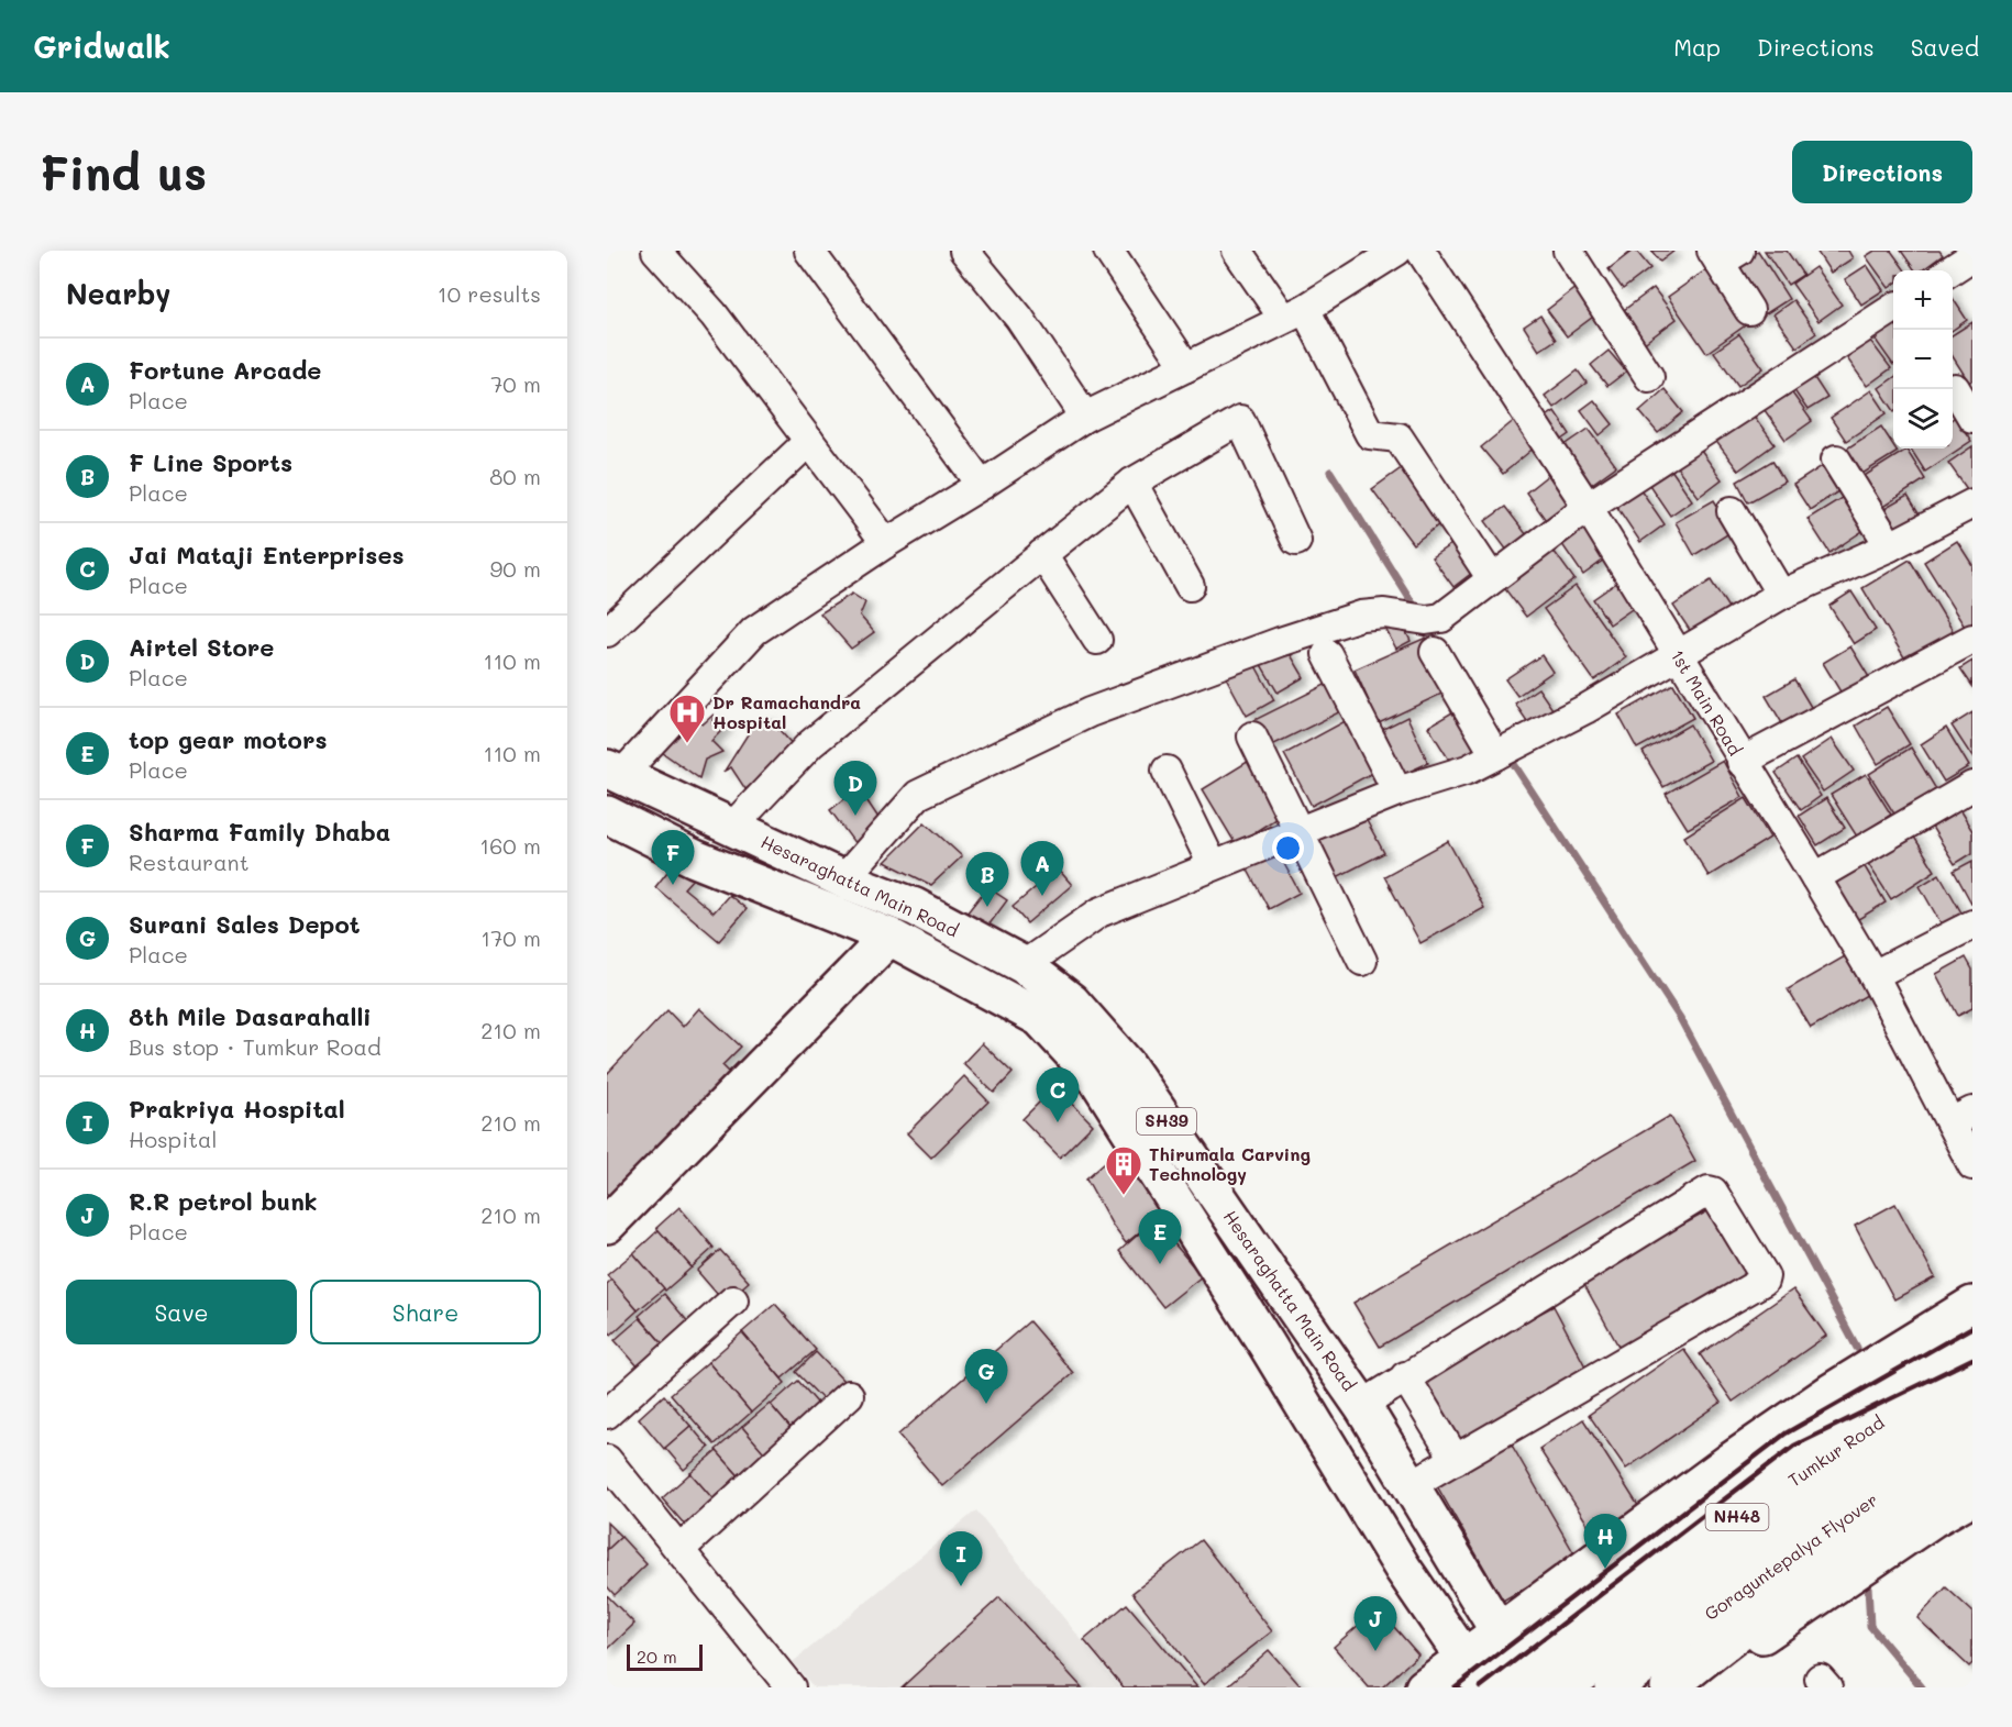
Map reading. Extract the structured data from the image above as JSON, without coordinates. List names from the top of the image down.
{
  "streets": {
    "main road": [
      "Hesaraghatta Main Road",
      "SH39",
      "Tumkur Road",
      "NH48",
      "Goraguntepalya Flyover"
    ],
    "street": ["1st Main Road"]
  },
  "crossings": [
    ["Hesaraghatta Main Road", "Tumkur Road"]
  ],
  "places": {
    "hospital": ["Dr Ramachandra Hospital"],
    "building": ["Thirumala Carving Technology"]
  },
  "scale_bar": "20 m",
  "page": {
    "header": "Gridwalk",
    "nav": ["Map", "Directions", "Saved"],
    "buttons": [
      "Directions",
      ["Save", "Share"]
    ],
    "title": "Find us",
    "heading": ["Nearby", "10 results"],
    "map_buttons": ["+", "−"],
    "list": [
      {
        "mark": "A",
        "name": "Fortune Arcade",
        "note": "Place",
        "value": "70 m"
      },
      {
        "mark": "B",
        "name": "F Line Sports",
        "note": "Place",
        "value": "80 m"
      },
      {
        "mark": "C",
        "name": "Jai Mataji Enterprises",
        "note": "Place",
        "value": "90 m"
      },
      {
        "mark": "D",
        "name": "Airtel Store",
        "note": "Place",
        "value": "110 m"
      },
      {
        "mark": "E",
        "name": "top gear motors",
        "note": "Place",
        "value": "110 m"
      },
      {
        "mark": "F",
        "name": "Sharma Family Dhaba",
        "note": "Restaurant",
        "value": "160 m"
      },
      {
        "mark": "G",
        "name": "Surani Sales Depot",
        "note": "Place",
        "value": "170 m"
      },
      {
        "mark": "H",
        "name": "8th Mile Dasarahalli",
        "note": "Bus stop · Tumkur Road",
        "value": "210 m"
      },
      {
        "mark": "I",
        "name": "Prakriya Hospital",
        "note": "Hospital",
        "value": "210 m"
      },
      {
        "mark": "J",
        "name": "R.R petrol bunk",
        "note": "Place",
        "value": "210 m"
      }
    ],
    "pins": [
      "D",
      "F",
      "A",
      "B",
      "C",
      "E",
      "G",
      "H",
      "I",
      "J"
    ],
    "scale": "20 m"
  }
}
